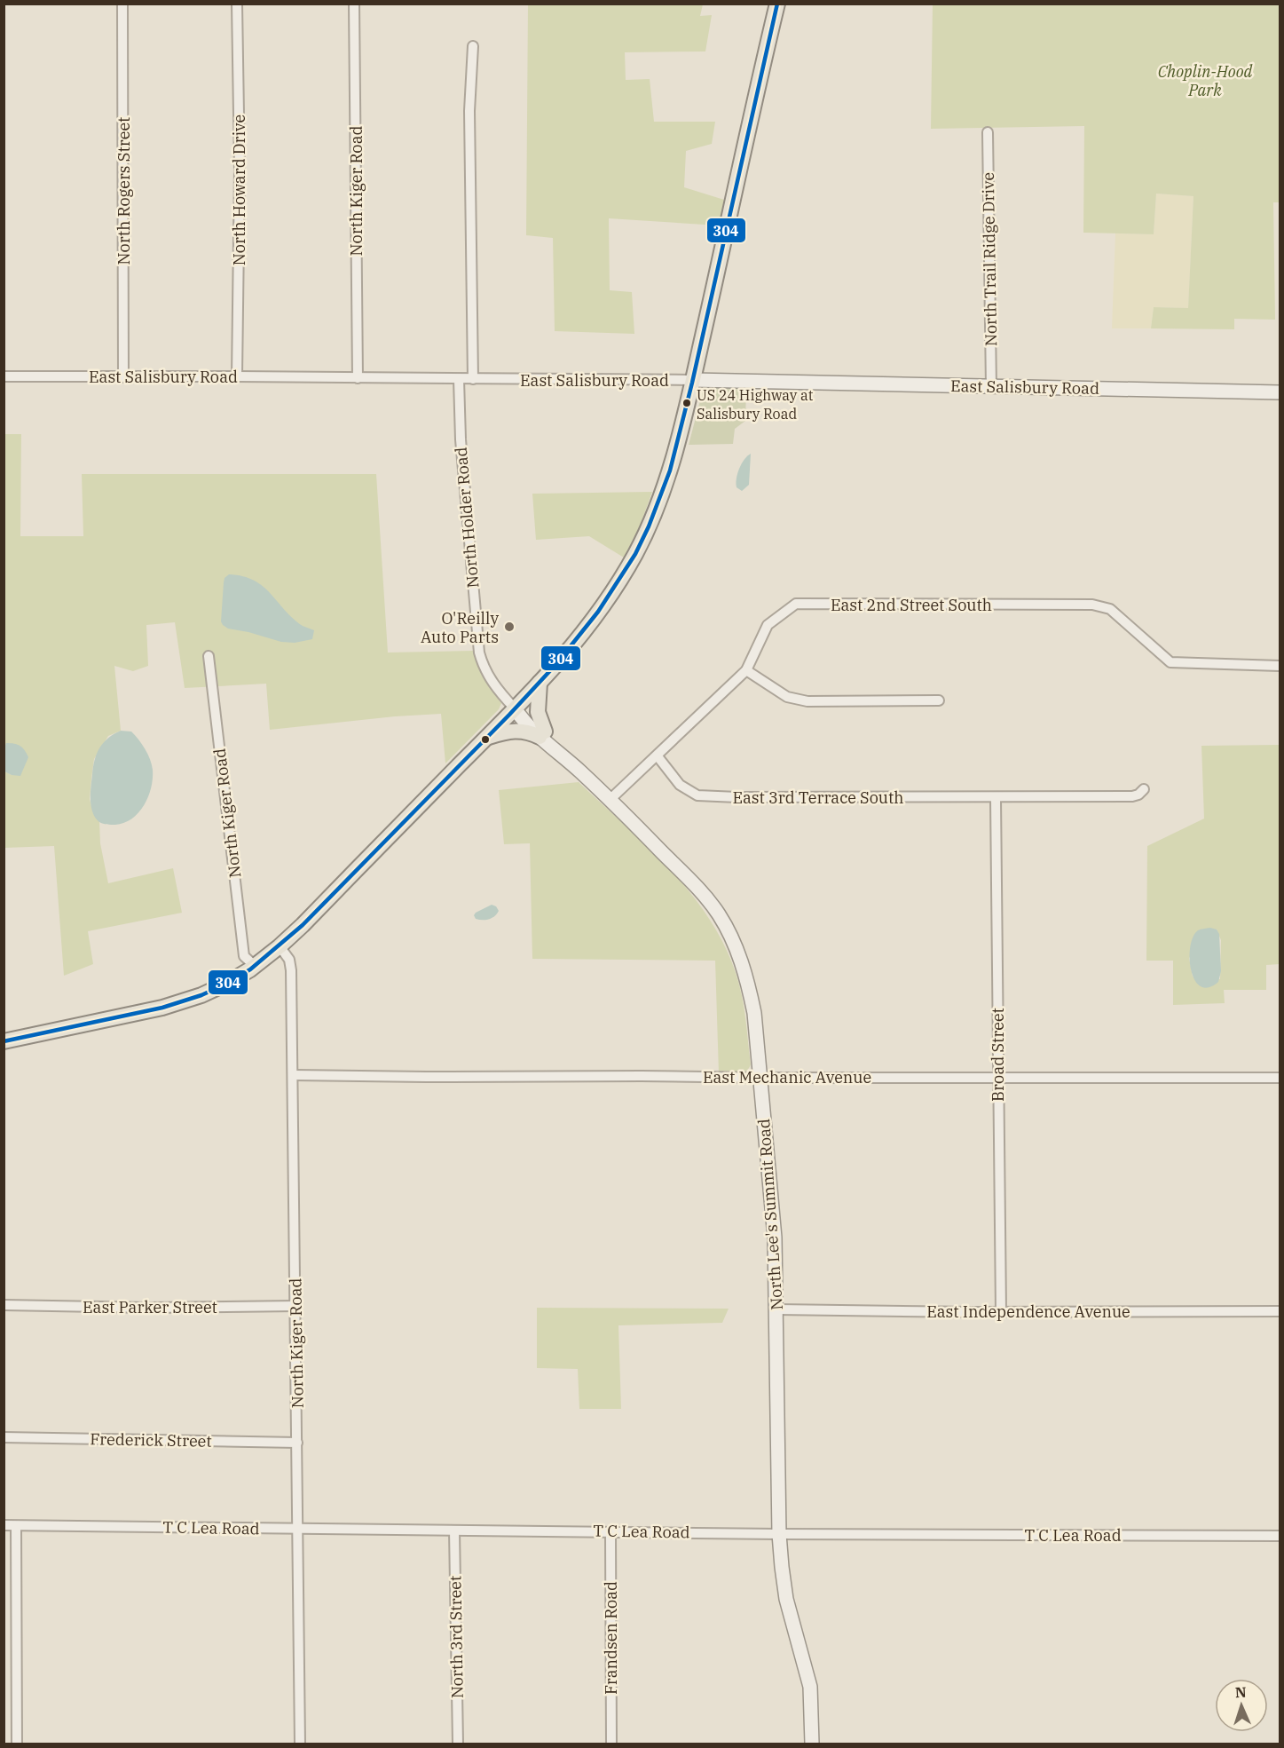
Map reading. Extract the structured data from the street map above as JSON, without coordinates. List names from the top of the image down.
{
  "streets": {
    "main road": ["East Salisbury Road", "North Lee's Summit Road"],
    "street": [
      "North Howard Drive",
      "North Rogers Street",
      "North Kiger Road",
      "North Trail Ridge Drive",
      "North Holder Road",
      "East 2nd Street South",
      "East 3rd Terrace South",
      "Broad Street",
      "East Mechanic Avenue",
      "East Parker Street",
      "East Independence Avenue",
      "Frederick Street",
      "T C Lea Road",
      "North 3rd Street",
      "Frandsen Road"
    ]
  },
  "crossings": [
    ["North Howard Drive", "East Salisbury Road"],
    ["North Rogers Street", "East Salisbury Road"],
    ["North Kiger Road", "East Salisbury Road"],
    ["North Kiger Road", "East Mechanic Avenue"],
    ["North Kiger Road", "East Parker Street"],
    ["North Kiger Road", "Frederick Street"],
    ["North Kiger Road", "T C Lea Road"],
    ["North Trail Ridge Drive", "East Salisbury Road"],
    ["East Salisbury Road", "North Holder Road"],
    ["North Holder Road", "North Lee's Summit Road"],
    ["East 2nd Street South", "East 3rd Terrace South"],
    ["East 2nd Street South", "North Lee's Summit Road"],
    ["East 3rd Terrace South", "Broad Street"],
    ["Broad Street", "East Mechanic Avenue"],
    ["Broad Street", "East Independence Avenue"],
    ["East Mechanic Avenue", "North Lee's Summit Road"],
    ["North Lee's Summit Road", "East Independence Avenue"],
    ["North Lee's Summit Road", "T C Lea Road"],
    ["T C Lea Road", "North 3rd Street"],
    ["T C Lea Road", "Frandsen Road"]
  ],
  "parks": ["Choplin-Hood Park"],
  "places": ["US 24 Highway at Salisbury Road", "O'Reilly Auto Parts"],
  "lines": ["transit line 304"],
  "north": "top"
}
